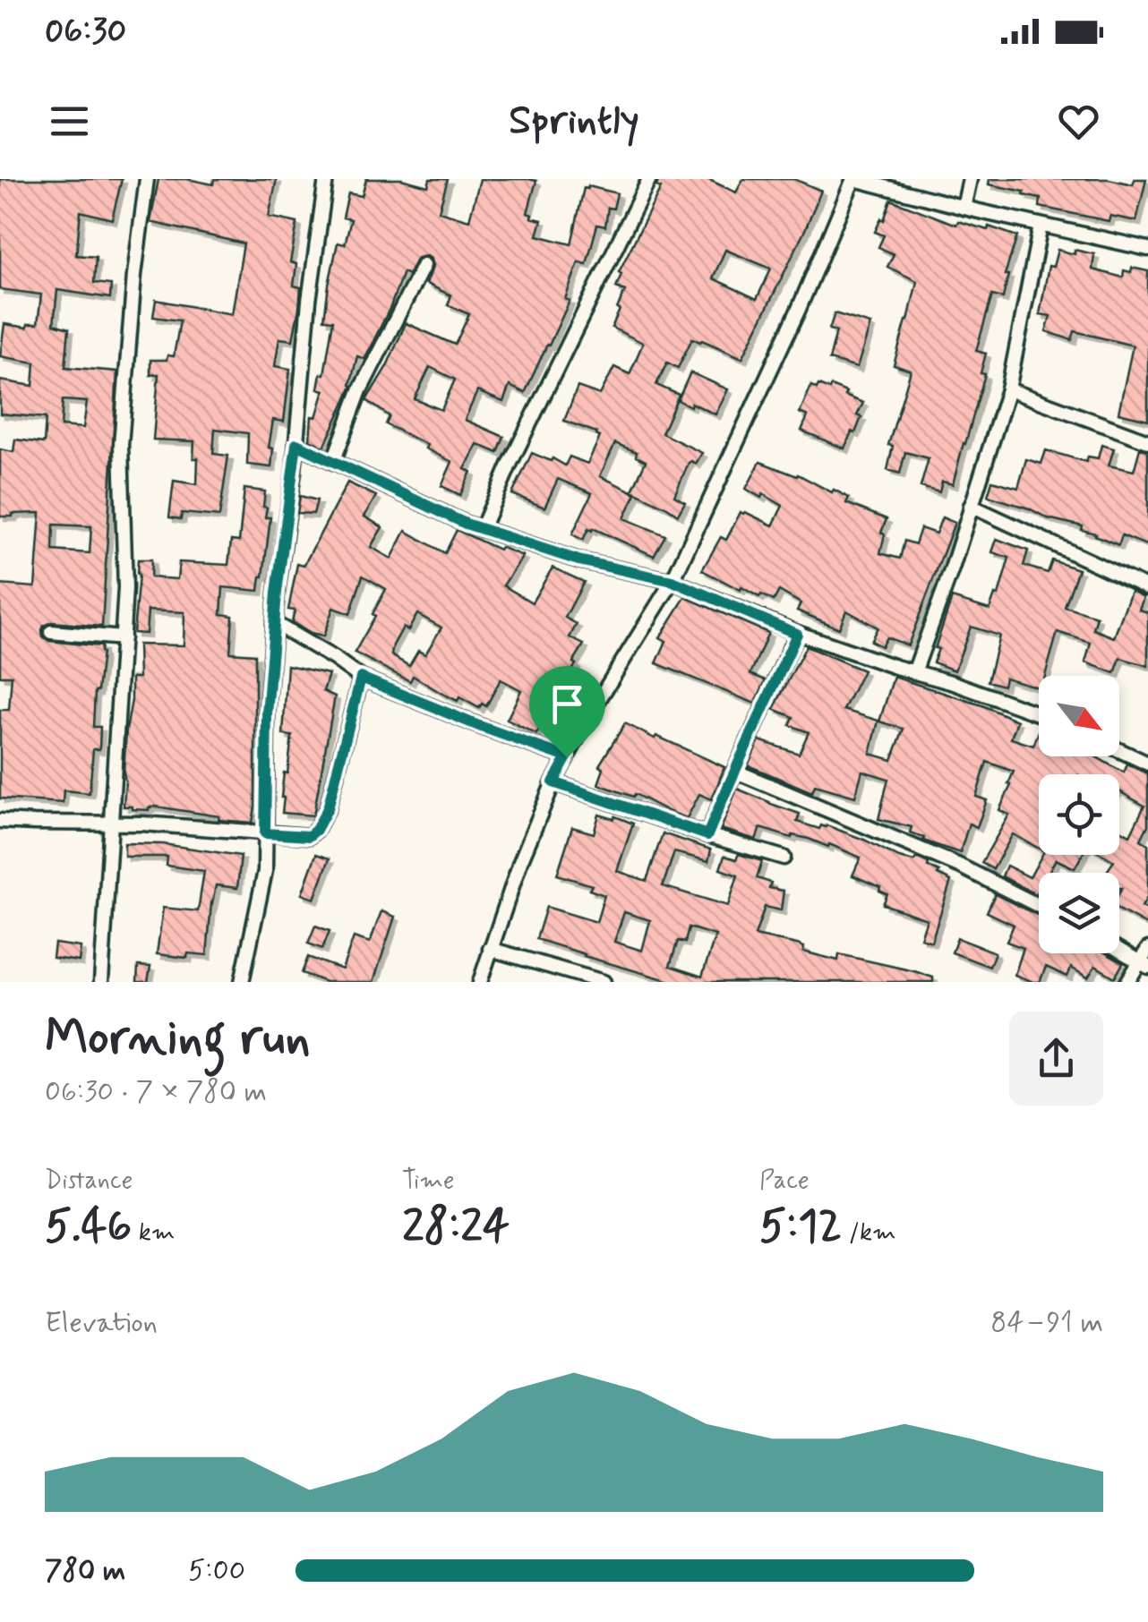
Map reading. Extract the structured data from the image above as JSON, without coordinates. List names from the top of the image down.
{
  "north": "bottom right",
  "page": {
    "status": "06:30",
    "header": "Sprintly",
    "heading": ["Morning run", "06:30 · 7 × 780 m"],
    "stats": [
      ["Distance", "5.46 km"],
      ["Time", "28:24"],
      ["Pace", "5:12 /km"]
    ],
    "chart": ["Elevation", "84–91 m"],
    "list": [
      {
        "name": "780 m",
        "note": "5:00"
      }
    ]
  }
}
